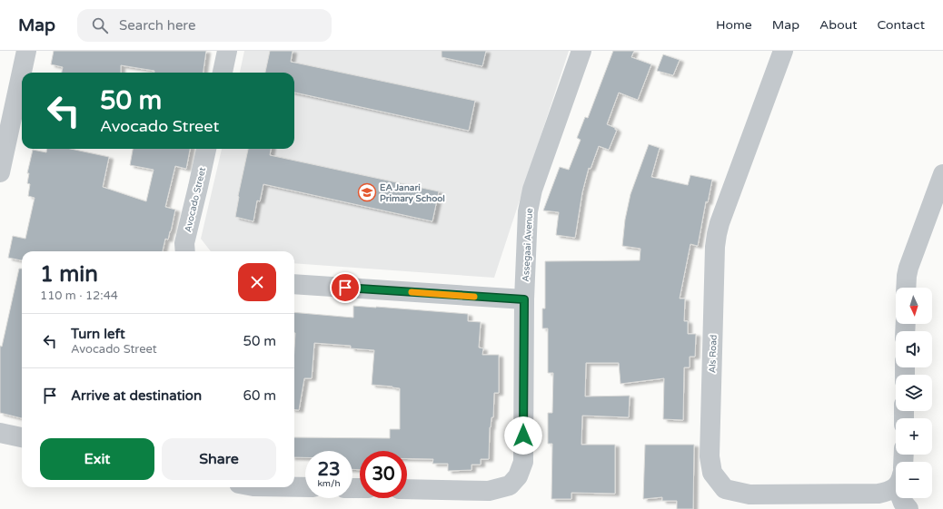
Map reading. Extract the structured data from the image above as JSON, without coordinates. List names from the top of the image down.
{
  "streets": {
    "street": ["Avocado Street", "Assegaai Avenue", "Als Road"]
  },
  "places": {
    "school or university": ["EA Janari Primary School"]
  },
  "north": "bottom",
  "page": {
    "header": "Map",
    "search": "Search here",
    "nav": [
      "Home",
      "Map",
      "About",
      "Contact"
    ],
    "turn": ["50 m", "Avocado Street"],
    "heading": ["1 min", "110 m · 12:44"],
    "map_buttons": ["+", "−"],
    "list": [
      {
        "name": "Turn left",
        "note": "Avocado Street",
        "value": "50 m"
      },
      {
        "name": "Arrive at destination",
        "value": "60 m"
      }
    ],
    "buttons": ["Exit", "Share"],
    "speed": "23 km/h",
    "limit": "30"
  }
}
